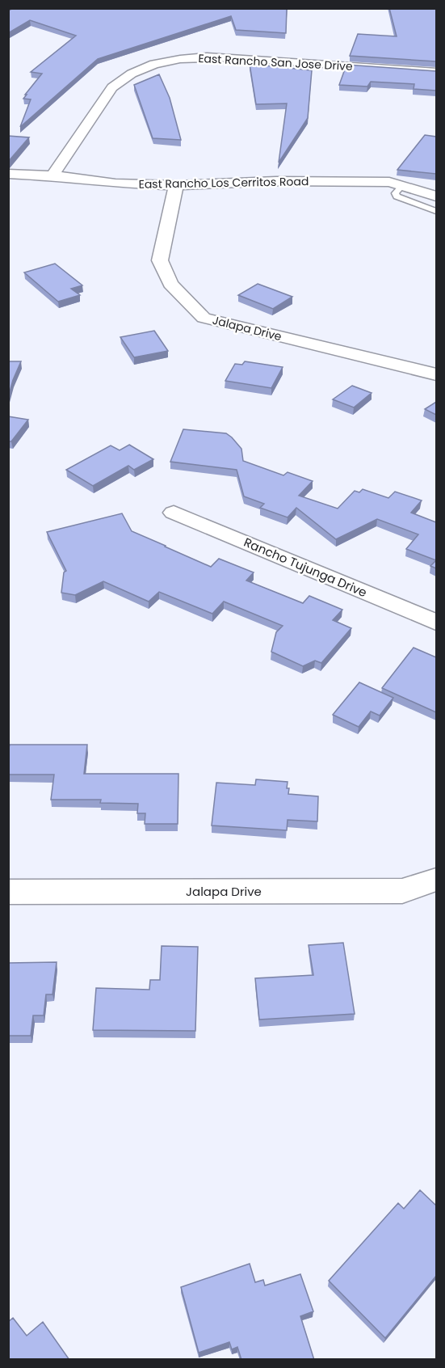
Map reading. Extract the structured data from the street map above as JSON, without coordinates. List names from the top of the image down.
{
  "streets": {
    "street": [
      "East Rancho San Jose Drive",
      "East Rancho Los Cerritos Road",
      "Jalapa Drive",
      "Rancho Tujunga Drive"
    ]
  },
  "crossings": [
    ["East Rancho San Jose Drive", "East Rancho Los Cerritos Road"],
    ["East Rancho Los Cerritos Road", "Jalapa Drive"]
  ]
}
